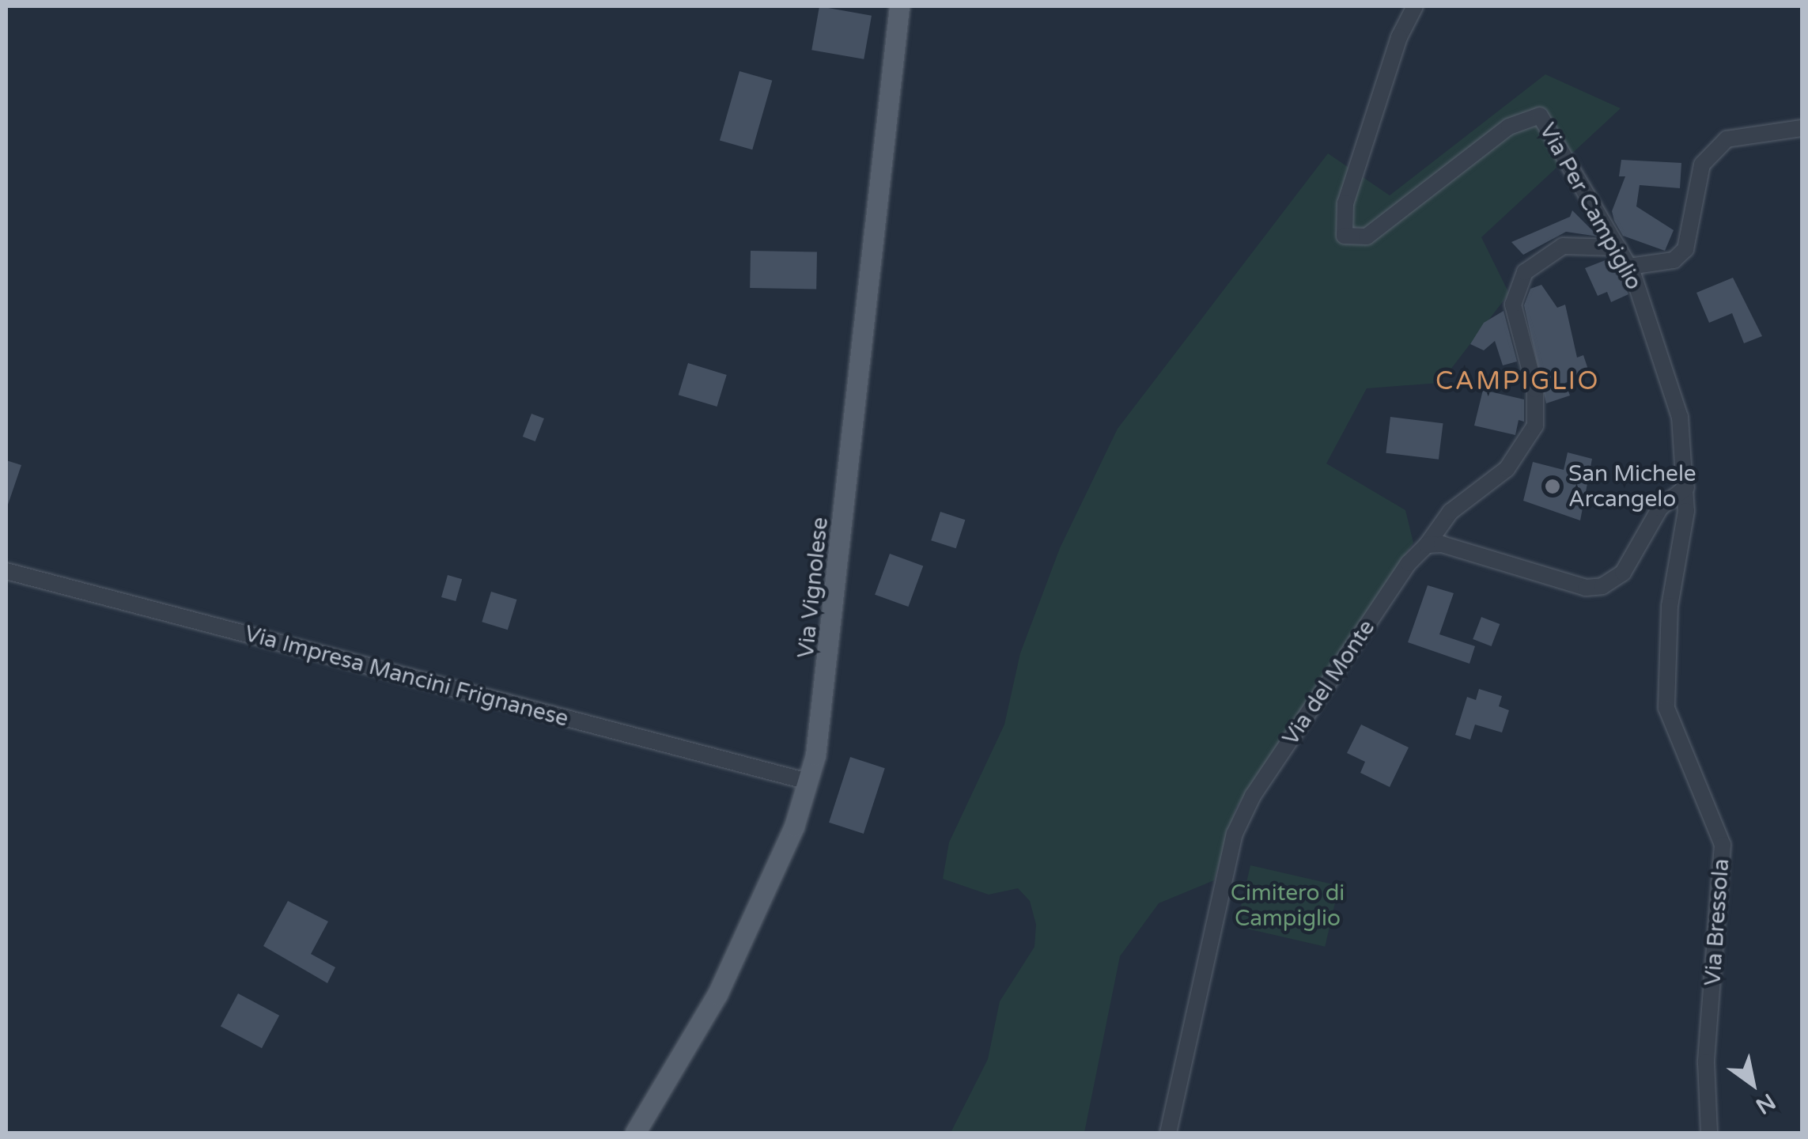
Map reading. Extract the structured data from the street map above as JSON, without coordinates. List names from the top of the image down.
{
  "streets": {
    "main road": ["Via Vignolese"],
    "street": [
      "Via Per Campiglio",
      "Via Impresa Mancini Frignanese",
      "Via del Monte",
      "Via Bressola"
    ]
  },
  "crossings": [
    ["Via Per Campiglio", "Via del Monte"],
    ["Via Per Campiglio", "Via Bressola"],
    ["Via Vignolese", "Via Impresa Mancini Frignanese"]
  ],
  "districts": ["CAMPIGLIO"],
  "parks": ["Cimitero di Campiglio"],
  "places": ["San Michele Arcangelo"],
  "north": "bottom right"
}
